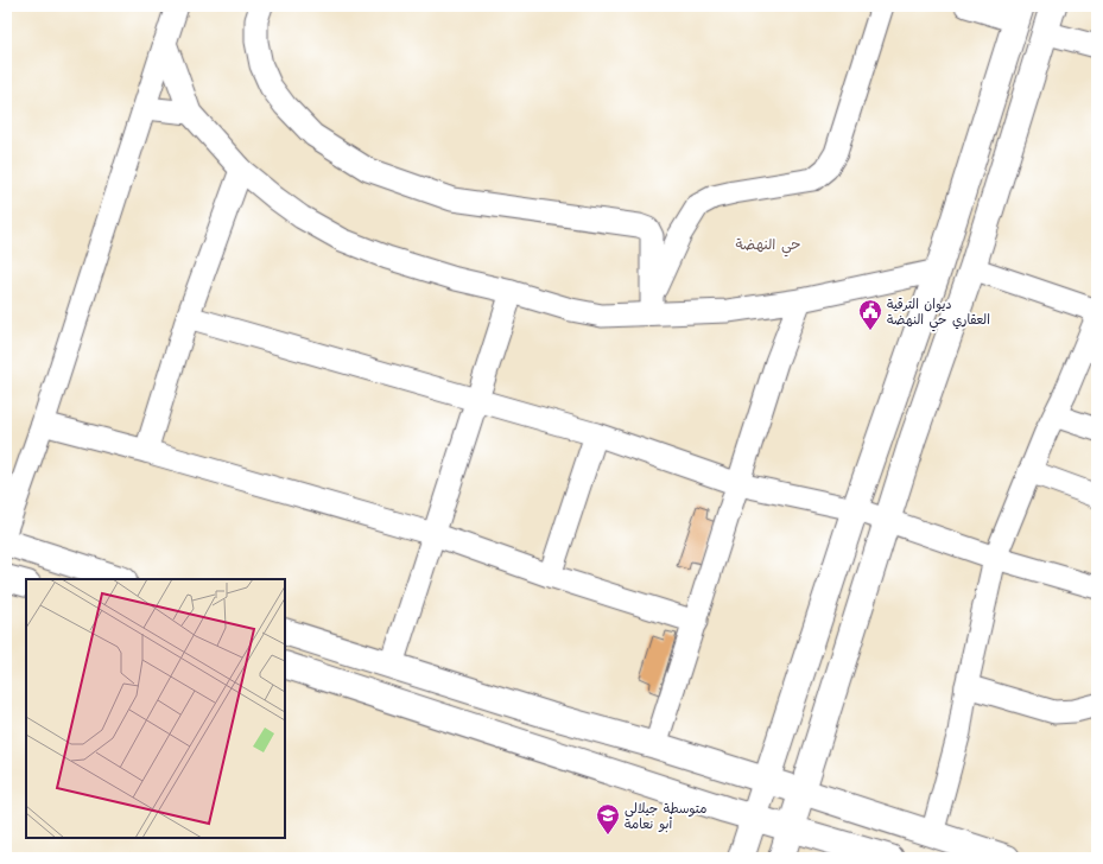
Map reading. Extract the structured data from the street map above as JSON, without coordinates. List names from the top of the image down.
{
  "districts": ["حي النهضة"],
  "places": {
    "public building": ["ديوان الترقية العقاري حي النهضة"],
    "school or university": ["متوسطة جيلالي أبو نعامة"]
  }
}
